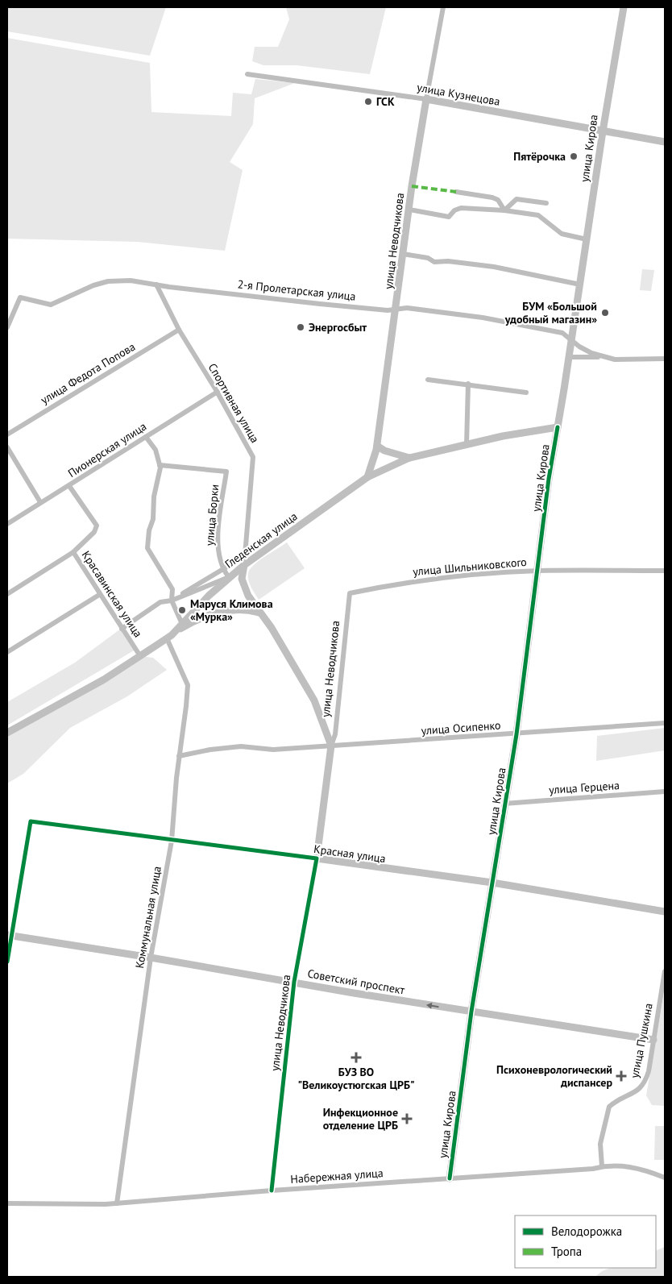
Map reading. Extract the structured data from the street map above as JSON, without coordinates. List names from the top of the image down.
{
  "streets": {
    "main road": [
      "улица Кузнецова",
      "улица Кирова",
      "улица Неводчикова",
      "Гледенская улица",
      "Красная улица",
      "Советский проспект"
    ],
    "street": [
      "2-я Пролетарская улица",
      "улица Федота Попова",
      "Спортивная улица",
      "Пионерская улица",
      "улица Борки",
      "улица Шильниковского",
      "Красавинская улица",
      "улица Осипенко",
      "улица Герцена",
      "Коммунальная улица",
      "улица Пушкина",
      "Набережная улица"
    ]
  },
  "crossings": [
    ["улица Кузнецова", "улица Кирова"],
    ["улица Кузнецова", "улица Неводчикова"],
    ["улица Кирова", "2-я Пролетарская улица"],
    ["улица Кирова", "Гледенская улица"],
    ["улица Кирова", "улица Шильниковского"],
    ["улица Кирова", "улица Осипенко"],
    ["улица Кирова", "улица Герцена"],
    ["улица Кирова", "Красная улица"],
    ["улица Кирова", "Советский проспект"],
    ["улица Кирова", "Набережная улица"],
    ["улица Неводчикова", "2-я Пролетарская улица"],
    ["улица Неводчикова", "Спортивная улица"],
    ["улица Неводчикова", "Гледенская улица"],
    ["улица Неводчикова", "улица Шильниковского"],
    ["улица Неводчикова", "улица Осипенко"],
    ["улица Неводчикова", "Красная улица"],
    ["улица Неводчикова", "Советский проспект"],
    ["улица Неводчикова", "Набережная улица"],
    ["2-я Пролетарская улица", "Спортивная улица"],
    ["улица Федота Попова", "Спортивная улица"],
    ["Спортивная улица", "Пионерская улица"],
    ["Спортивная улица", "Гледенская улица"],
    ["Пионерская улица", "Красавинская улица"],
    ["улица Борки", "Гледенская улица"],
    ["Гледенская улица", "Красавинская улица"],
    ["Гледенская улица", "Коммунальная улица"],
    ["улица Осипенко", "Коммунальная улица"],
    ["Красная улица", "Коммунальная улица"],
    ["Красная улица", "Советский проспект"],
    ["Коммунальная улица", "Советский проспект"],
    ["Коммунальная улица", "Набережная улица"],
    ["Советский проспект", "улица Пушкина"],
    ["улица Пушкина", "Набережная улица"]
  ],
  "places": {
    "other": [
      "ГСК",
      "Пятёрочка",
      "БУМ «Большой удобный магазин»",
      "Энергосбыт",
      "Маруся Климова «Мурка»"
    ],
    "health": ["БУЗ ВО \"Великоустюгская ЦРБ\"", "Психоневрологический диспансер", "Инфекционное отделение ЦРБ"]
  },
  "legend": ["Велодорожка", "Тропа"]
}
